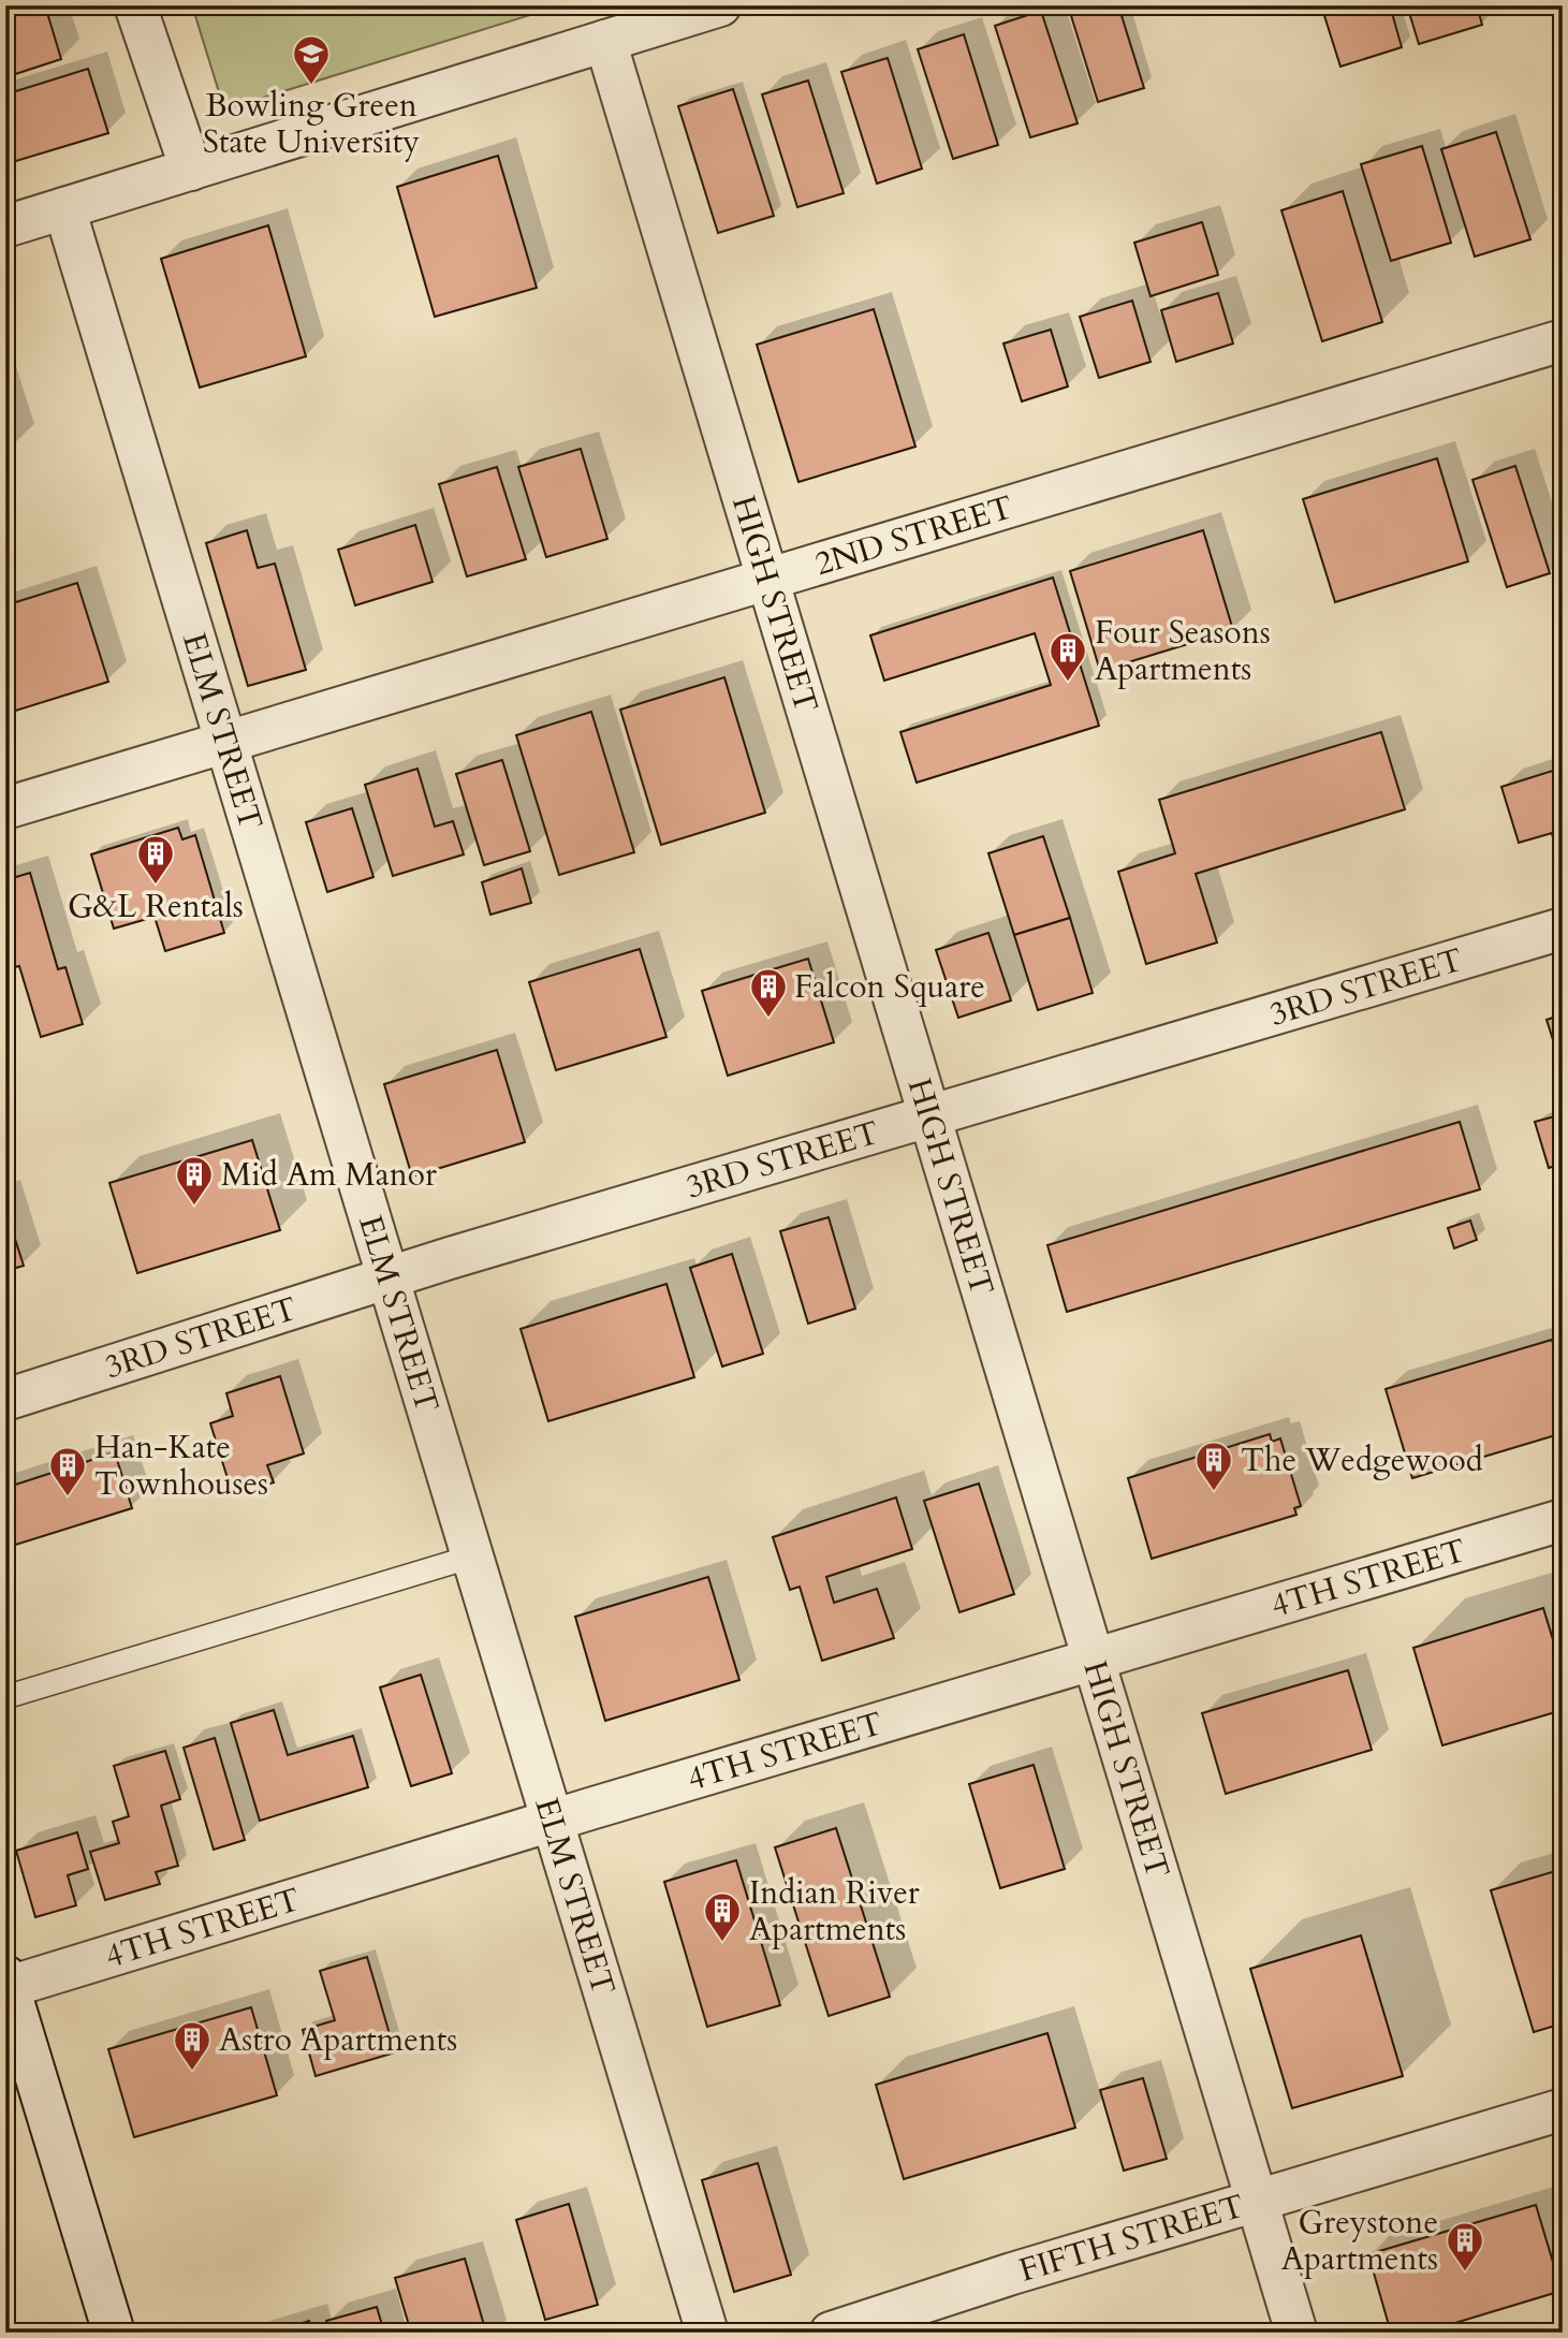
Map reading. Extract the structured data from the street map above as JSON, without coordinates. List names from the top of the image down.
{
  "streets": {
    "street": [
      "2ND STREET",
      "HIGH STREET",
      "ELM STREET",
      "3RD STREET",
      "4TH STREET",
      "FIFTH STREET"
    ]
  },
  "crossings": [
    ["2ND STREET", "HIGH STREET"],
    ["2ND STREET", "ELM STREET"],
    ["HIGH STREET", "3RD STREET"],
    ["HIGH STREET", "4TH STREET"],
    ["HIGH STREET", "FIFTH STREET"],
    ["ELM STREET", "3RD STREET"],
    ["ELM STREET", "4TH STREET"]
  ],
  "places": {
    "school or university": ["Bowling Green State University"],
    "building": [
      "Four Seasons Apartments",
      "G&L Rentals",
      "Falcon Square",
      "Mid Am Manor",
      "The Wedgewood",
      "Han-Kate Townhouses",
      "Indian River Apartments",
      "Astro Apartments",
      "Greystone Apartments"
    ]
  }
}
